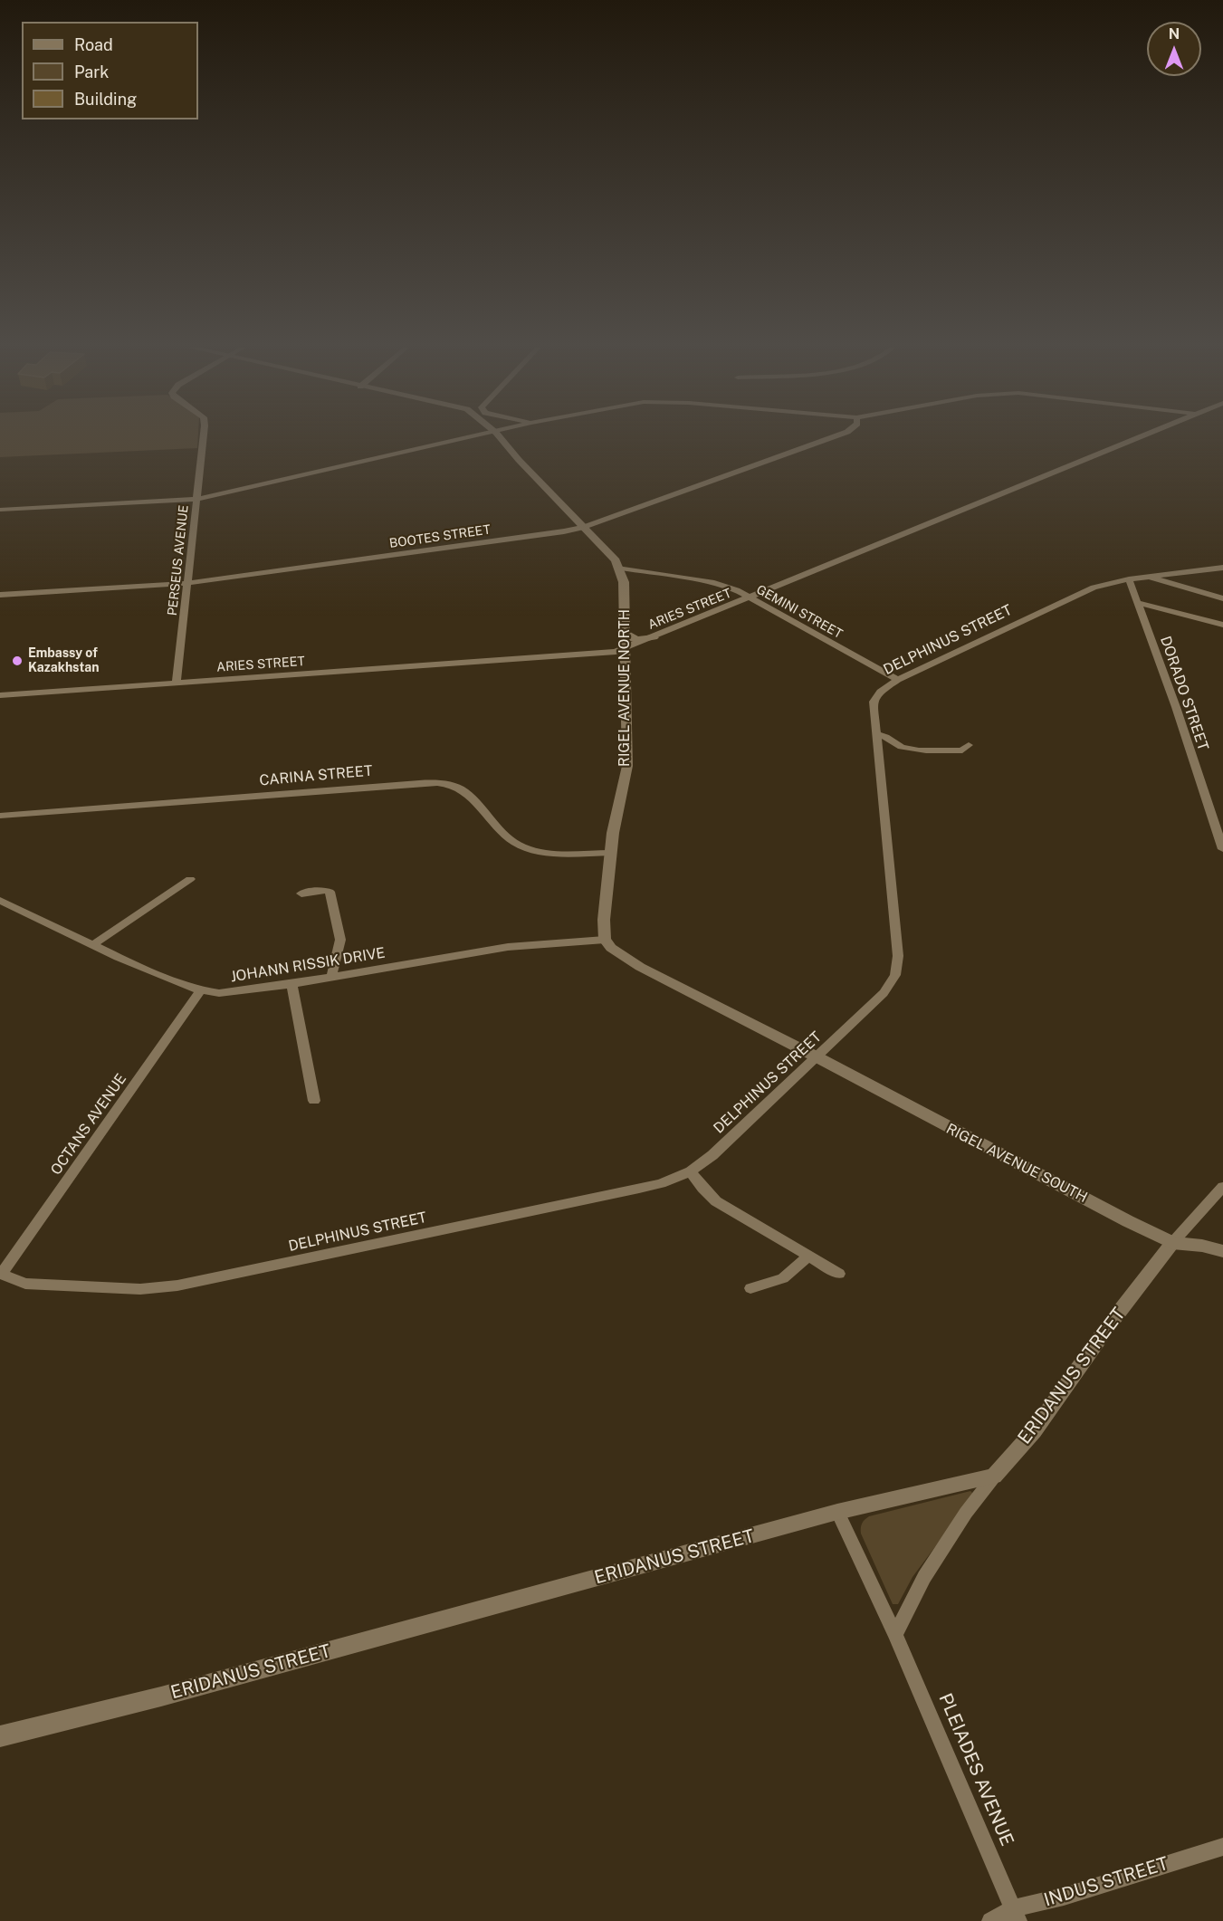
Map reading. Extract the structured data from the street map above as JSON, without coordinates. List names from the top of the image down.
{
  "streets": {
    "main road": ["RIGEL AVENUE NORTH", "RIGEL AVENUE SOUTH", "ERIDANUS STREET"],
    "street": [
      "BOOTES STREET",
      "PERSEUS AVENUE",
      "ARIES STREET",
      "GEMINI STREET",
      "DELPHINUS STREET",
      "DORADO STREET",
      "CARINA STREET",
      "JOHANN RISSIK DRIVE",
      "OCTANS AVENUE",
      "PLEIADES AVENUE",
      "INDUS STREET"
    ]
  },
  "crossings": [
    ["BOOTES STREET", "PERSEUS AVENUE"],
    ["PERSEUS AVENUE", "ARIES STREET"],
    ["ARIES STREET", "GEMINI STREET"],
    ["ARIES STREET", "RIGEL AVENUE NORTH"],
    ["GEMINI STREET", "DELPHINUS STREET"],
    ["GEMINI STREET", "RIGEL AVENUE NORTH"],
    ["DELPHINUS STREET", "DORADO STREET"],
    ["DELPHINUS STREET", "OCTANS AVENUE"],
    ["DELPHINUS STREET", "RIGEL AVENUE SOUTH"],
    ["RIGEL AVENUE NORTH", "CARINA STREET"],
    ["RIGEL AVENUE NORTH", "JOHANN RISSIK DRIVE"],
    ["JOHANN RISSIK DRIVE", "OCTANS AVENUE"],
    ["RIGEL AVENUE SOUTH", "ERIDANUS STREET"],
    ["ERIDANUS STREET", "PLEIADES AVENUE"],
    ["PLEIADES AVENUE", "INDUS STREET"]
  ],
  "places": ["Embassy of Kazakhstan"],
  "legend": ["Road", "Park", "Building"],
  "north": "top"
}
